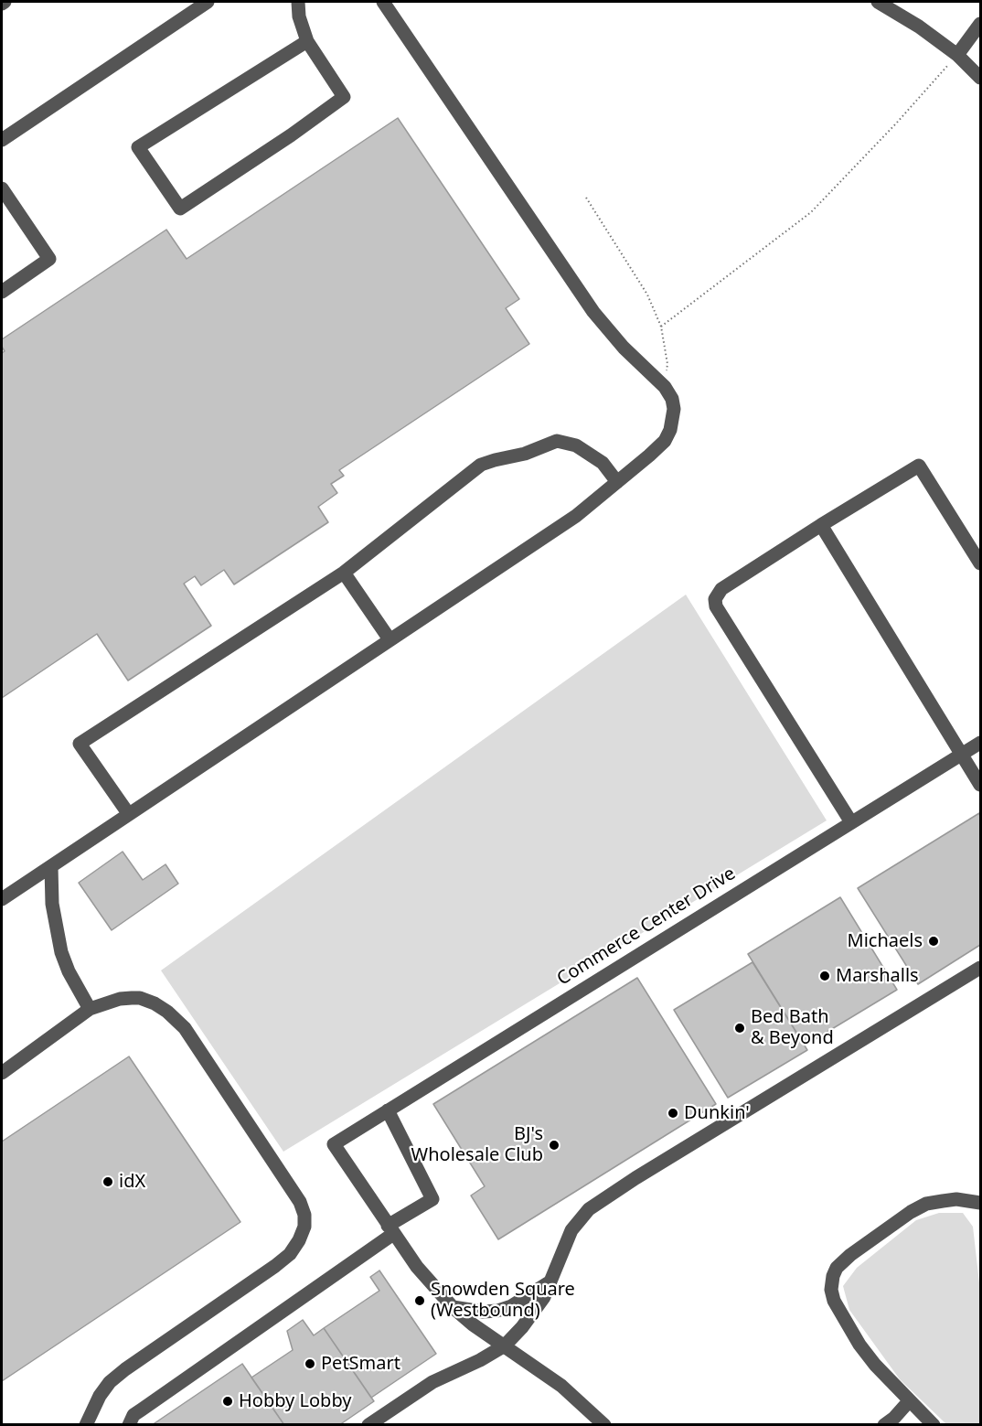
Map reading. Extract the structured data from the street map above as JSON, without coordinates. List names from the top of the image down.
{
  "streets": {
    "street": ["Commerce Center Drive"]
  },
  "places": [
    "Michaels",
    "Marshalls",
    "Bed Bath & Beyond",
    "Dunkin'",
    "BJ's Wholesale Club",
    "idX",
    "Snowden Square (Westbound)",
    "PetSmart",
    "Hobby Lobby"
  ]
}
